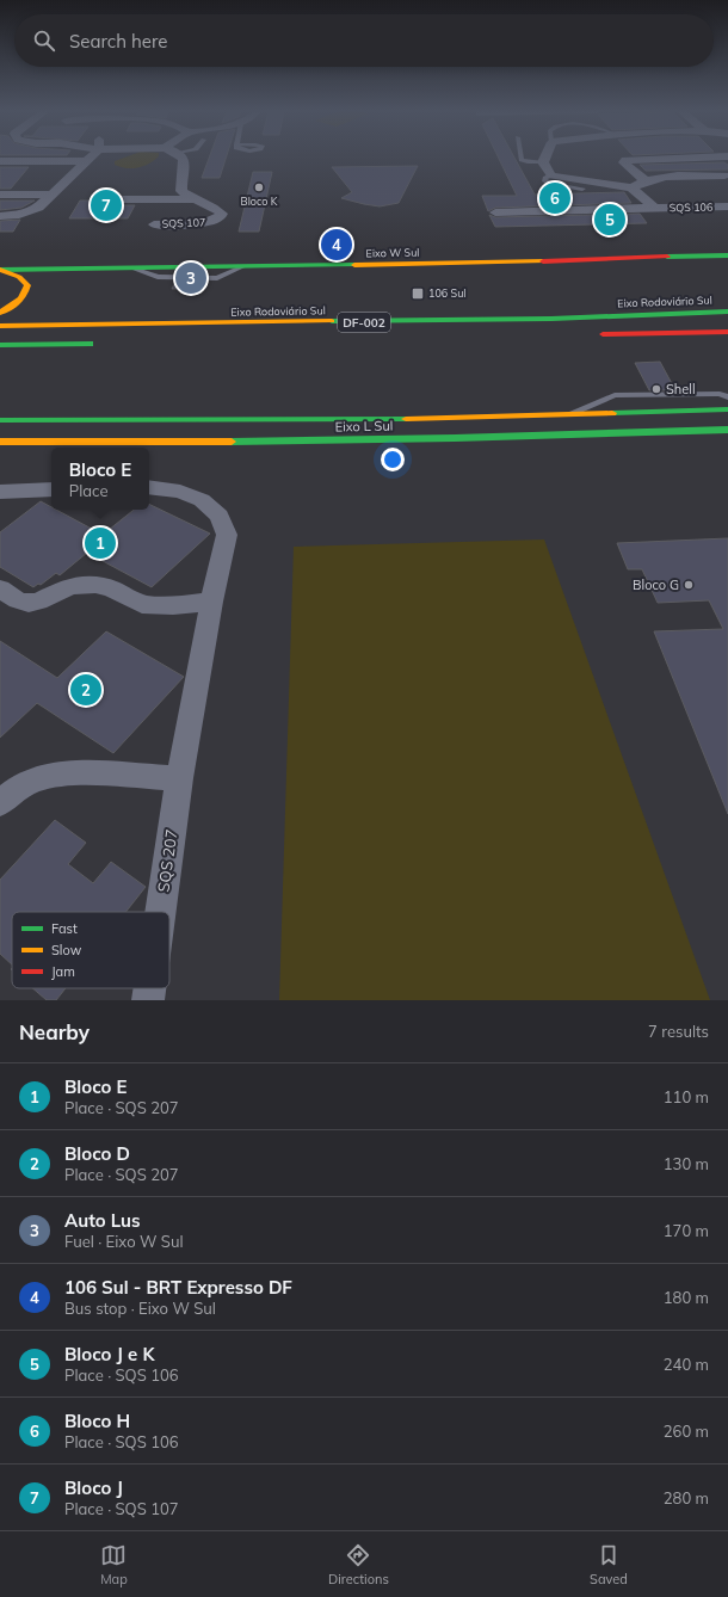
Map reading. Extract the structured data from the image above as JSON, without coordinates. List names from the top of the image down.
{
  "streets": {
    "main road": [
      "Eixo W Sul",
      "Eixo Rodoviário Sul",
      "DF-002",
      "Eixo L Sul"
    ],
    "street": ["SQS 106", "SQS 107", "SQS 207"]
  },
  "places": {
    "other": ["Bloco K", "Shell", "Bloco G"],
    "transit": ["106 Sul"]
  },
  "legend": ["Fast", "Slow", "Jam"],
  "page": {
    "search": "Search here",
    "pins": [
      "6",
      "7",
      "5",
      "4",
      "3",
      "1",
      "2"
    ],
    "popup": ["Bloco E", "Place"],
    "heading": ["Nearby", "7 results"],
    "list": [
      {
        "mark": "1",
        "name": "Bloco E",
        "note": "Place · SQS 207",
        "value": "110 m"
      },
      {
        "mark": "2",
        "name": "Bloco D",
        "note": "Place · SQS 207",
        "value": "130 m"
      },
      {
        "mark": "3",
        "name": "Auto Lus",
        "note": "Fuel · Eixo W Sul",
        "value": "170 m"
      },
      {
        "mark": "4",
        "name": "106 Sul - BRT Expresso DF",
        "note": "Bus stop · Eixo W Sul",
        "value": "180 m"
      },
      {
        "mark": "5",
        "name": "Bloco J e K",
        "note": "Place · SQS 106",
        "value": "240 m"
      },
      {
        "mark": "6",
        "name": "Bloco H",
        "note": "Place · SQS 106",
        "value": "260 m"
      },
      {
        "mark": "7",
        "name": "Bloco J",
        "note": "Place · SQS 107",
        "value": "280 m"
      }
    ],
    "nav": ["Map", "Directions", "Saved"]
  }
}
